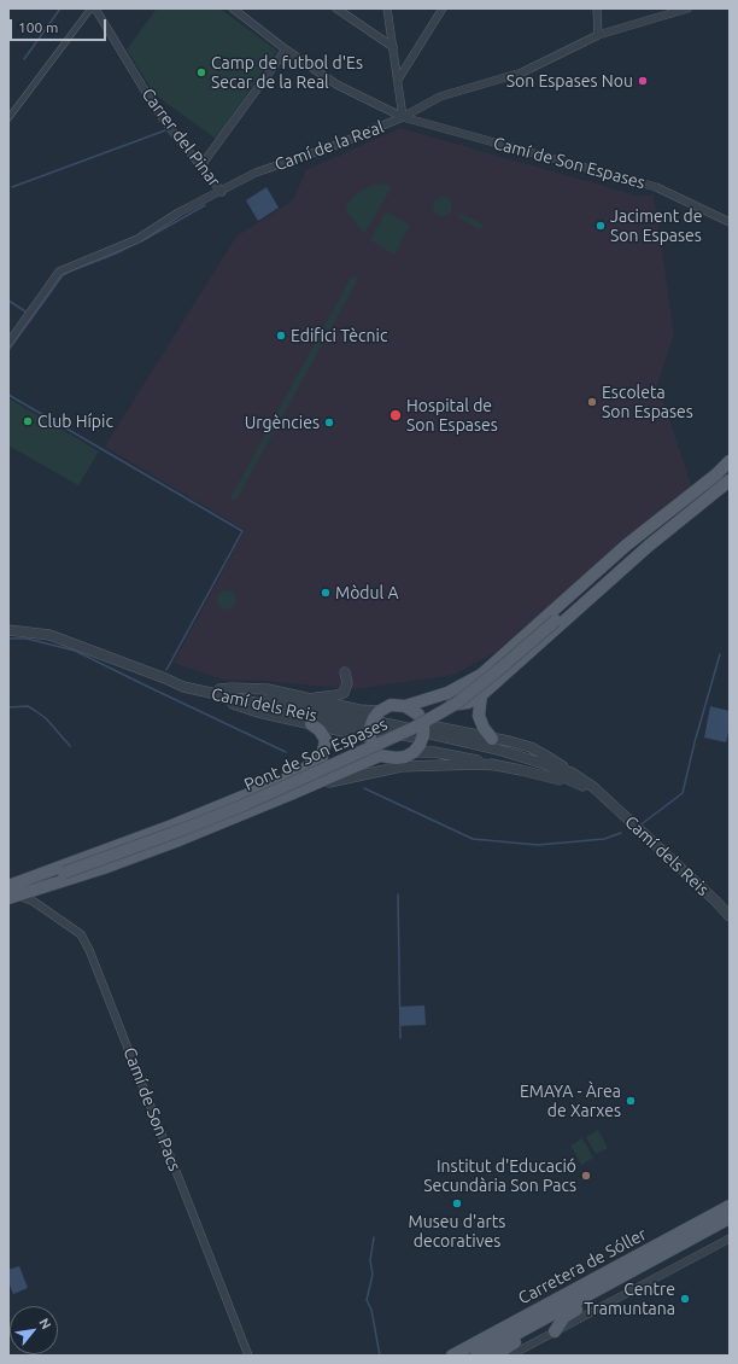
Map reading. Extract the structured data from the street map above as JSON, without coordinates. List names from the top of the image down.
{
  "streets": {
    "main road": ["Pont de Son Espases", "Carretera de Sóller"],
    "street": [
      "Carrer del Pinar",
      "Camí de la Real",
      "Camí de Son Espases",
      "Camí dels Reis",
      "Camí de Son Pacs"
    ]
  },
  "crossings": [
    ["Carrer del Pinar", "Camí de la Real"],
    ["Camí de la Real", "Camí de Son Espases"],
    ["Pont de Son Espases", "Camí de Son Pacs"]
  ],
  "places": [
    "Camp de futbol d'Es Secar de la Real",
    "Son Espases Nou",
    "Jaciment de Son Espases",
    "Edifici Tècnic",
    "Escoleta Son Espases",
    "Hospital de Son Espases",
    "Club Hípic",
    "Urgències",
    "Mòdul A",
    "EMAYA - Àrea de Xarxes",
    "Institut d'Educació Secundària Son Pacs",
    "Museu d'arts decoratives",
    "Centre Tramuntana"
  ],
  "scale_bar": "100 m",
  "north": "top right"
}
